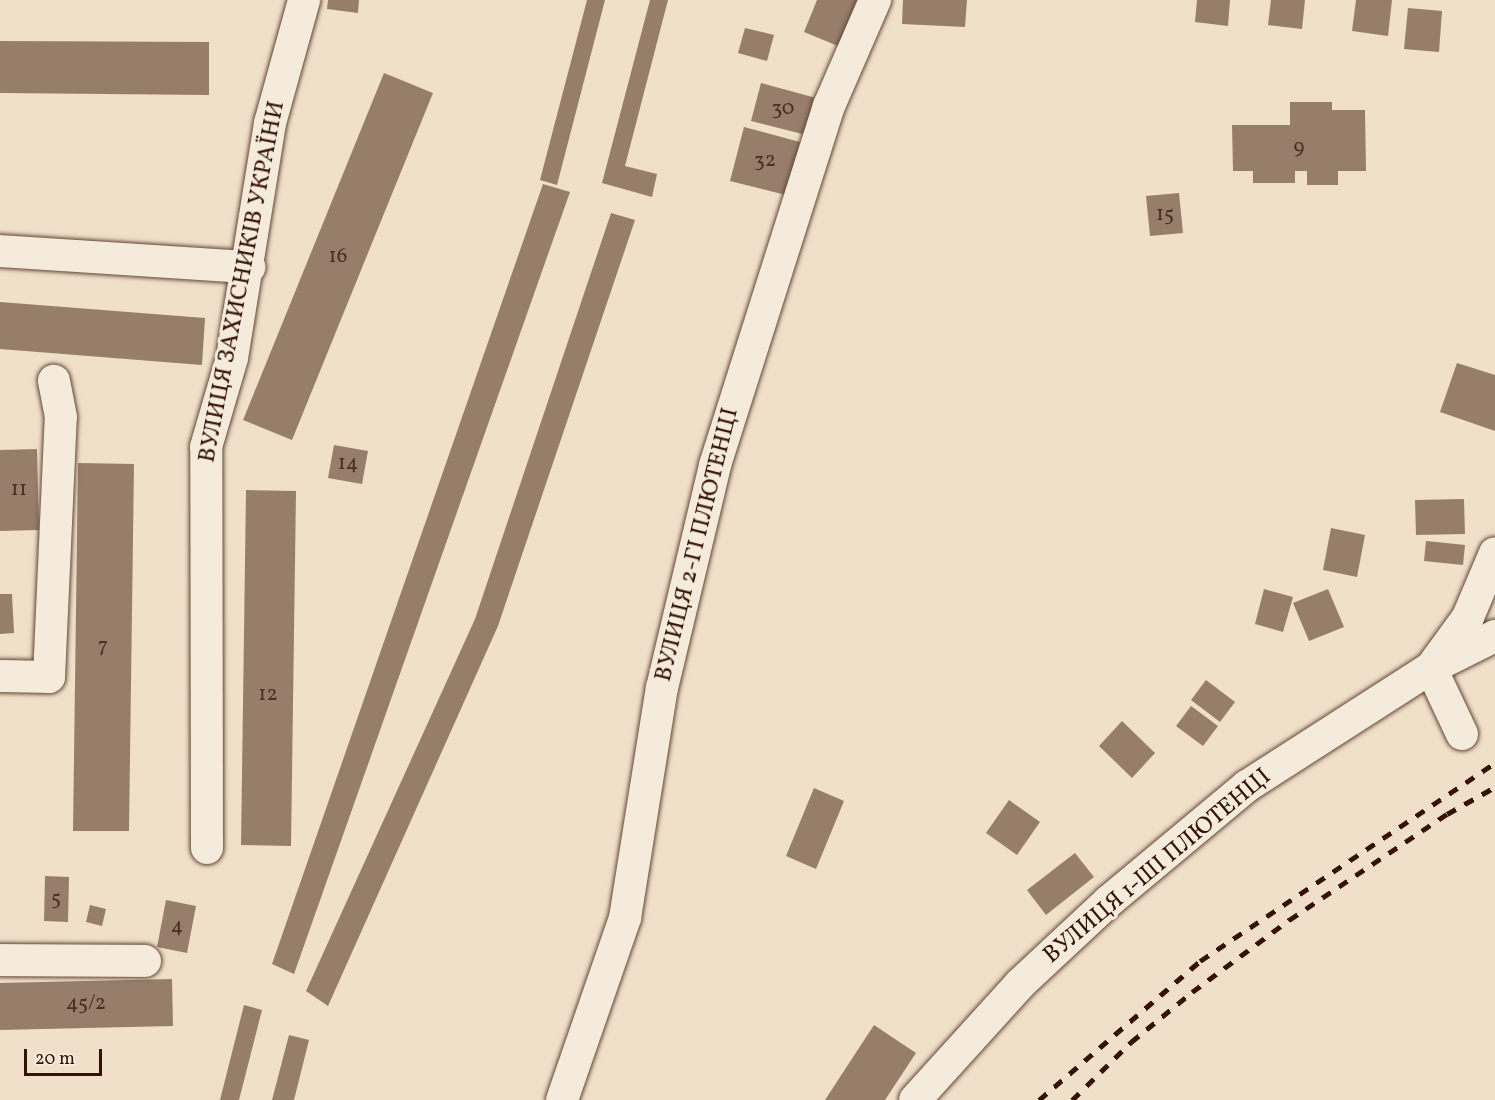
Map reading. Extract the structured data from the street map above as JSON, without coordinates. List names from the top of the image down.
{
  "streets": {
    "street": ["ВУЛИЦЯ ЗАХИСНИКІВ УКРАЇНИ", "ВУЛИЦЯ 2-ГІ ПЛЮТЕНЦІ", "ВУЛИЦЯ 1-ШІ ПЛЮТЕНЦІ"]
  },
  "house_numbers": [
    "30",
    "9",
    "32",
    "15",
    "16",
    "14",
    "11",
    "7",
    "12",
    "5",
    "4",
    "45/2"
  ],
  "scale_bar": "20 m"
}
